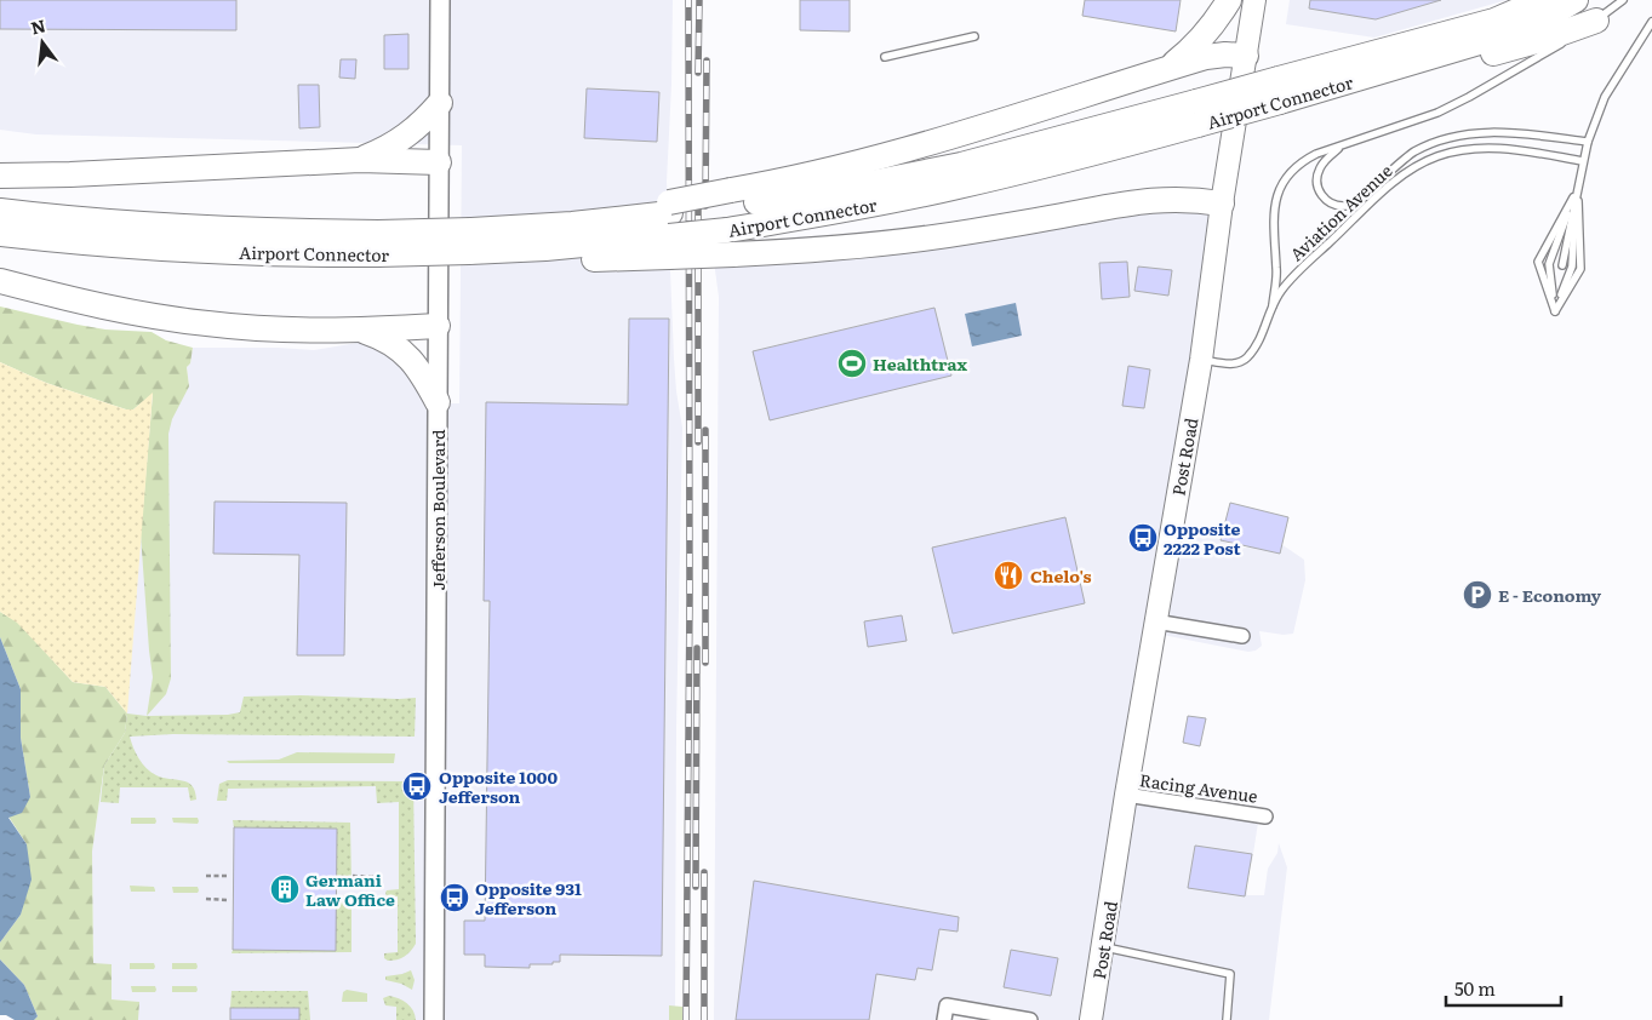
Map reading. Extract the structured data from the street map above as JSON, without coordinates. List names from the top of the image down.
{
  "streets": {
    "highway": ["Airport Connector"],
    "main road": ["Post Road", "Jefferson Boulevard"],
    "street": ["Racing Avenue"],
    "lane": ["Aviation Avenue"]
  },
  "crossings": [
    ["Aviation Avenue", "Post Road"],
    ["Post Road", "Racing Avenue"]
  ],
  "places": {
    "sports": ["Healthtrax"],
    "bus stop": ["Opposite 2222 Post", "Opposite 1000 Jefferson", "Opposite 931 Jefferson"],
    "restaurant": ["Chelo's"],
    "parking": ["E - Economy"],
    "building": ["Germani Law Office"]
  },
  "scale_bar": "50 m",
  "north": "top"
}
